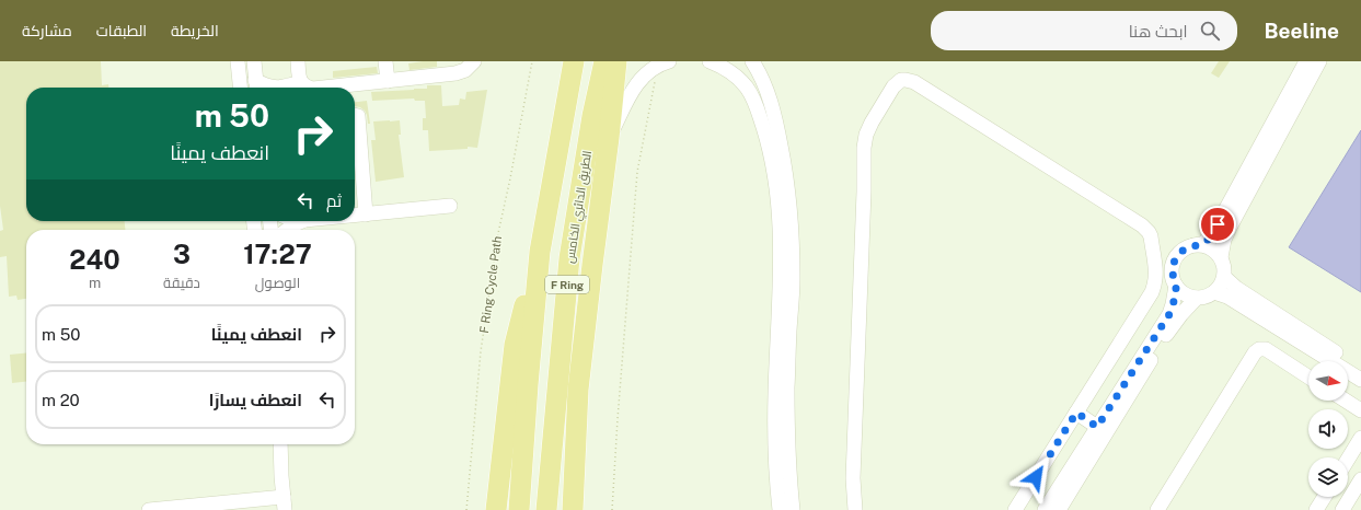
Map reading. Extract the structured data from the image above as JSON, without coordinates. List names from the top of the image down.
{
  "streets": {
    "highway": ["الطريق الدائري الخامس", "F Ring"],
    "path": ["F Ring Cycle Path"]
  },
  "north": "right",
  "page": {
    "header": "Beeline",
    "search": "ابحث هنا",
    "nav": ["الخريطة", "الطبقات", "مشاركة"],
    "turn": ["50 m", "انعطف يمينًا"],
    "then": "ثم",
    "eta": [
      "17:27",
      "الوصول",
      "3",
      "دقيقة",
      "240",
      "m"
    ],
    "list": [
      {
        "name": "انعطف يمينًا",
        "value": "50 m"
      },
      {
        "name": "انعطف يسارًا",
        "value": "20 m"
      }
    ]
  }
}
